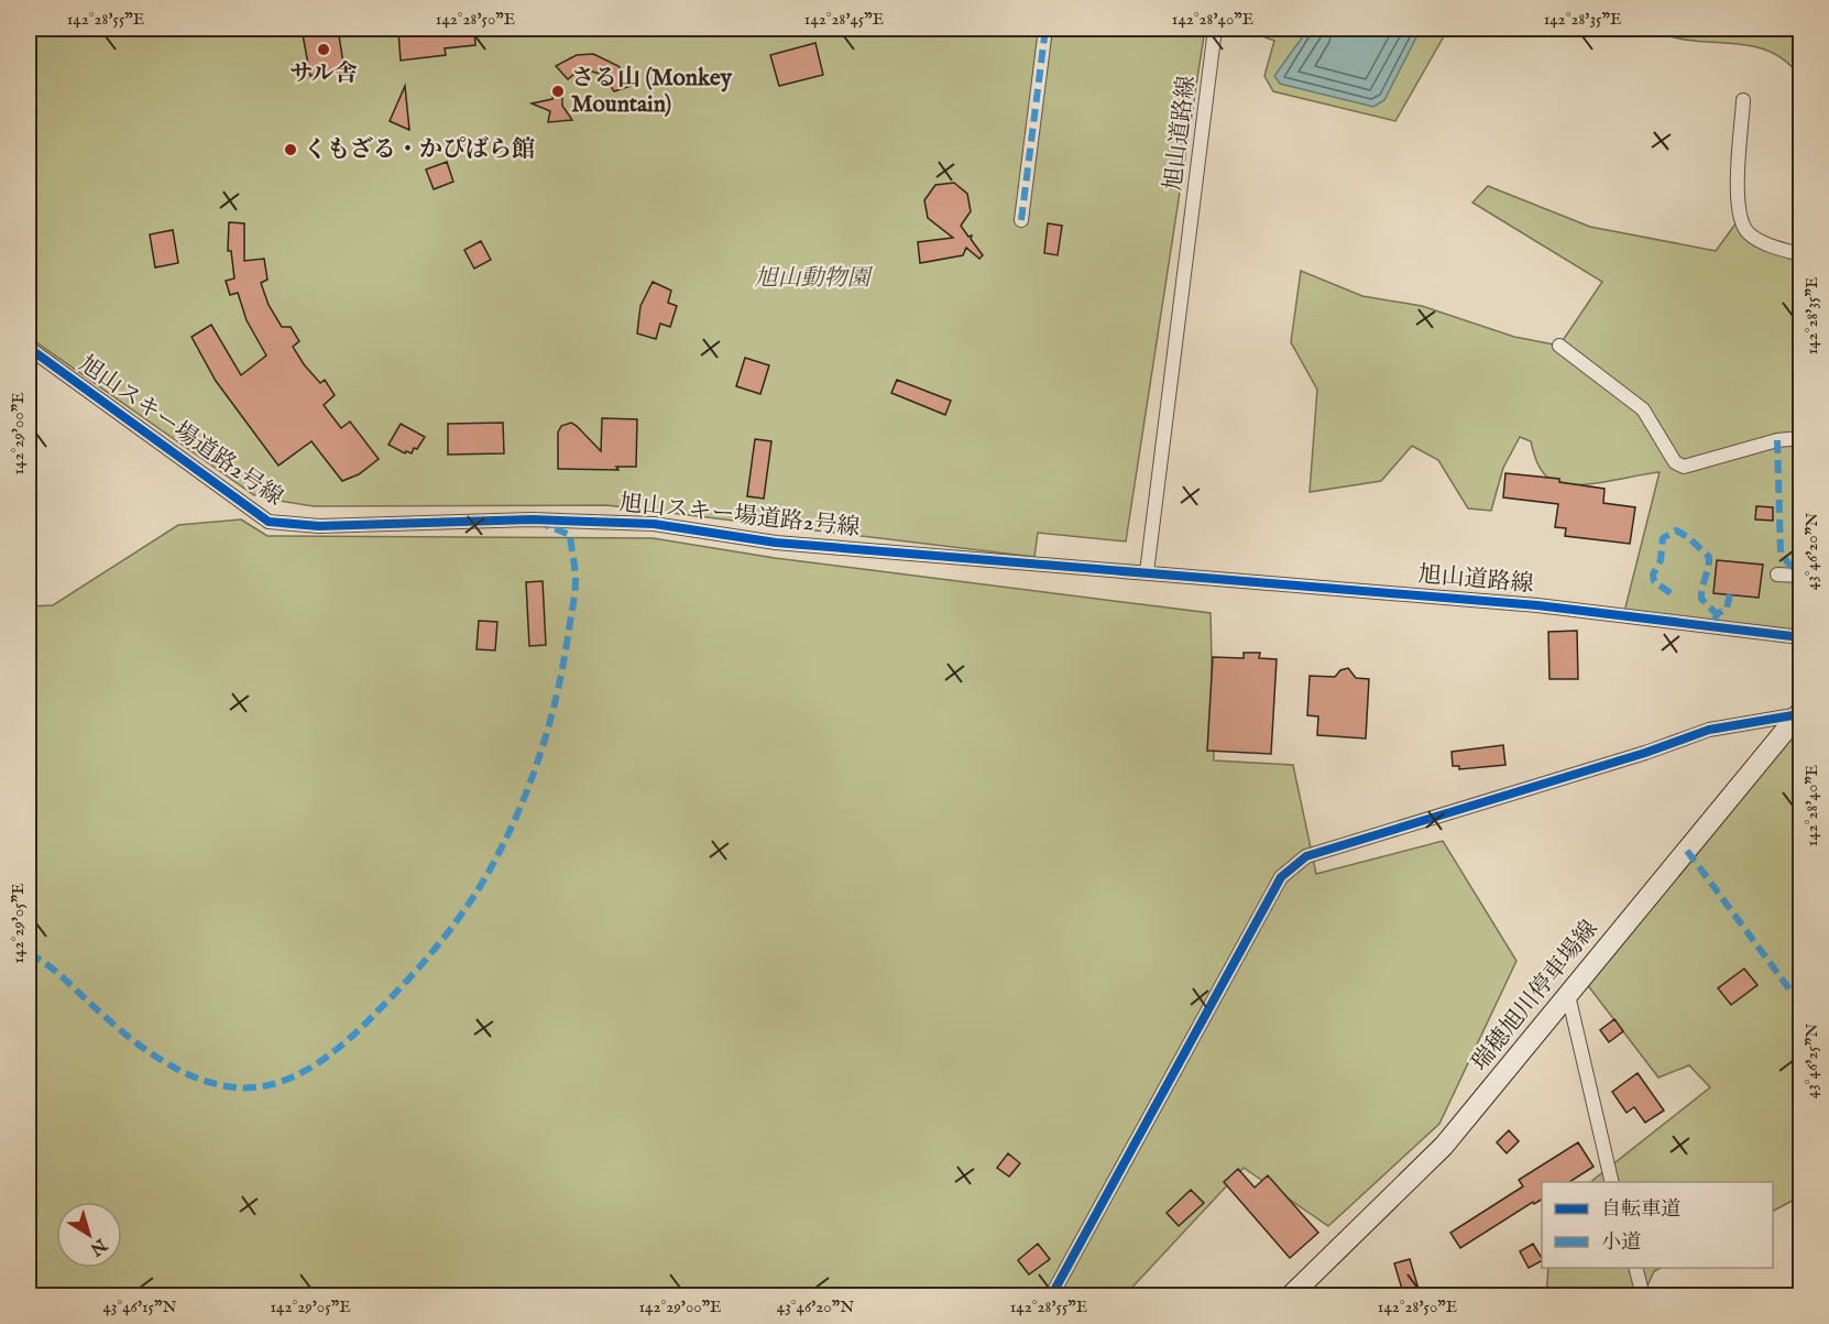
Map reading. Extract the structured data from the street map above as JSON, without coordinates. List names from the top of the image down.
{
  "streets": {
    "main road": ["瑞穂旭川停車場線"],
    "street": ["旭山道路線", "旭山スキー場道路2号線"]
  },
  "crossings": [
    ["旭山道路線", "旭山スキー場道路2号線"]
  ],
  "parks": ["旭山動物園"],
  "places": ["サル舎", "さる山 (Monkey Mountain)", "くもざる・かぴばら館"],
  "legend": ["自転車道", "小道"],
  "north": "bottom right",
  "coordinates": [
    "142°28'55\"E",
    "142°28'50\"E",
    "142°28'45\"E",
    "142°28'40\"E",
    "142°28'35\"E",
    "142°29'00\"E",
    "43°46'20\"N",
    "142°29'05\"E",
    "43°46'25\"N",
    "43°46'15\"N"
  ]
}
